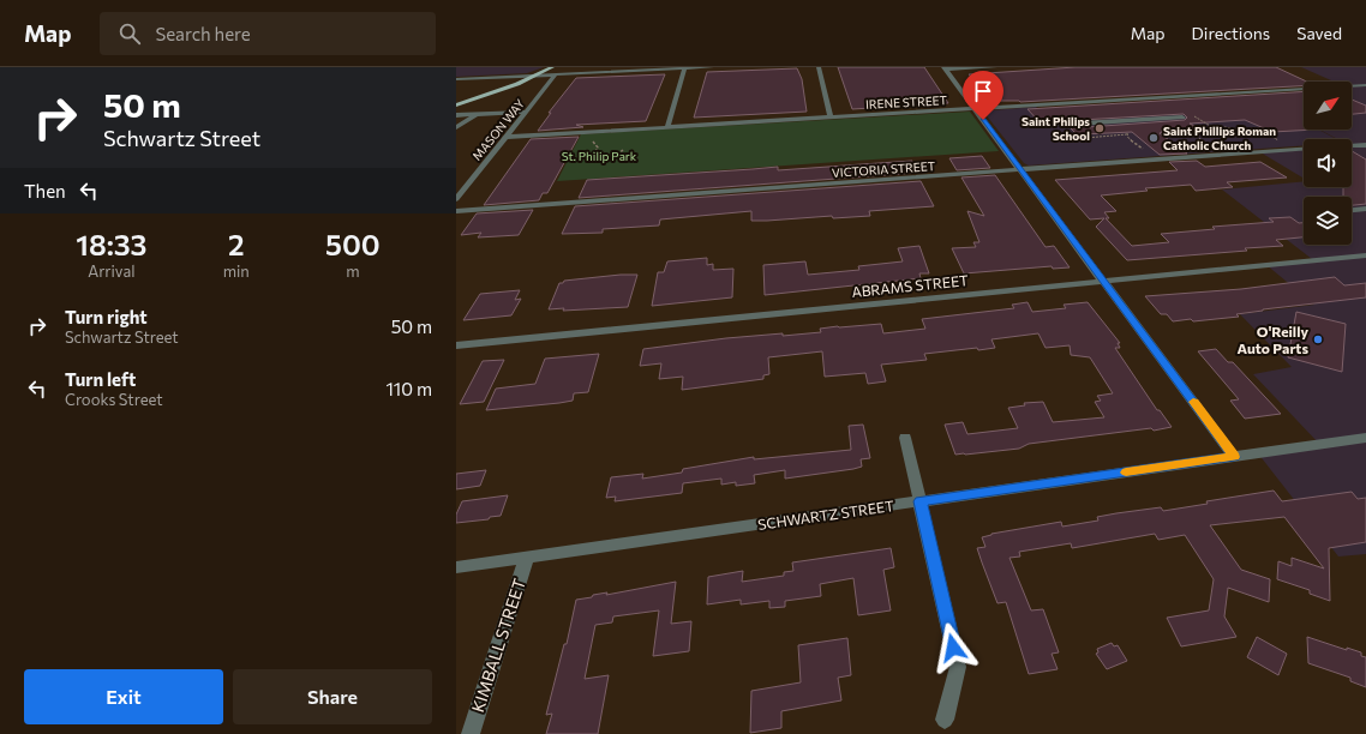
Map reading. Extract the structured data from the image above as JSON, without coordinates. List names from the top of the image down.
{
  "streets": {
    "street": [
      "IRENE STREET",
      "MASON WAY",
      "VICTORIA STREET",
      "ABRAMS STREET",
      "SCHWARTZ STREET",
      "KIMBALL STREET"
    ]
  },
  "crossings": [
    ["IRENE STREET", "MASON WAY"],
    ["SCHWARTZ STREET", "KIMBALL STREET"]
  ],
  "parks": ["St. Philip Park"],
  "places": ["Saint Philips School", "Saint Phillips Roman Catholic Church", "O'Reilly Auto Parts"],
  "north": "top right",
  "page": {
    "header": "Map",
    "search": "Search here",
    "nav": ["Map", "Directions", "Saved"],
    "turn": ["50 m", "Schwartz Street"],
    "then": "Then",
    "eta": [
      "18:33",
      "Arrival",
      "2",
      "min",
      "500",
      "m"
    ],
    "list": [
      {
        "name": "Turn right",
        "note": "Schwartz Street",
        "value": "50 m"
      },
      {
        "name": "Turn left",
        "note": "Crooks Street",
        "value": "110 m"
      }
    ],
    "buttons": ["Exit", "Share"]
  }
}
